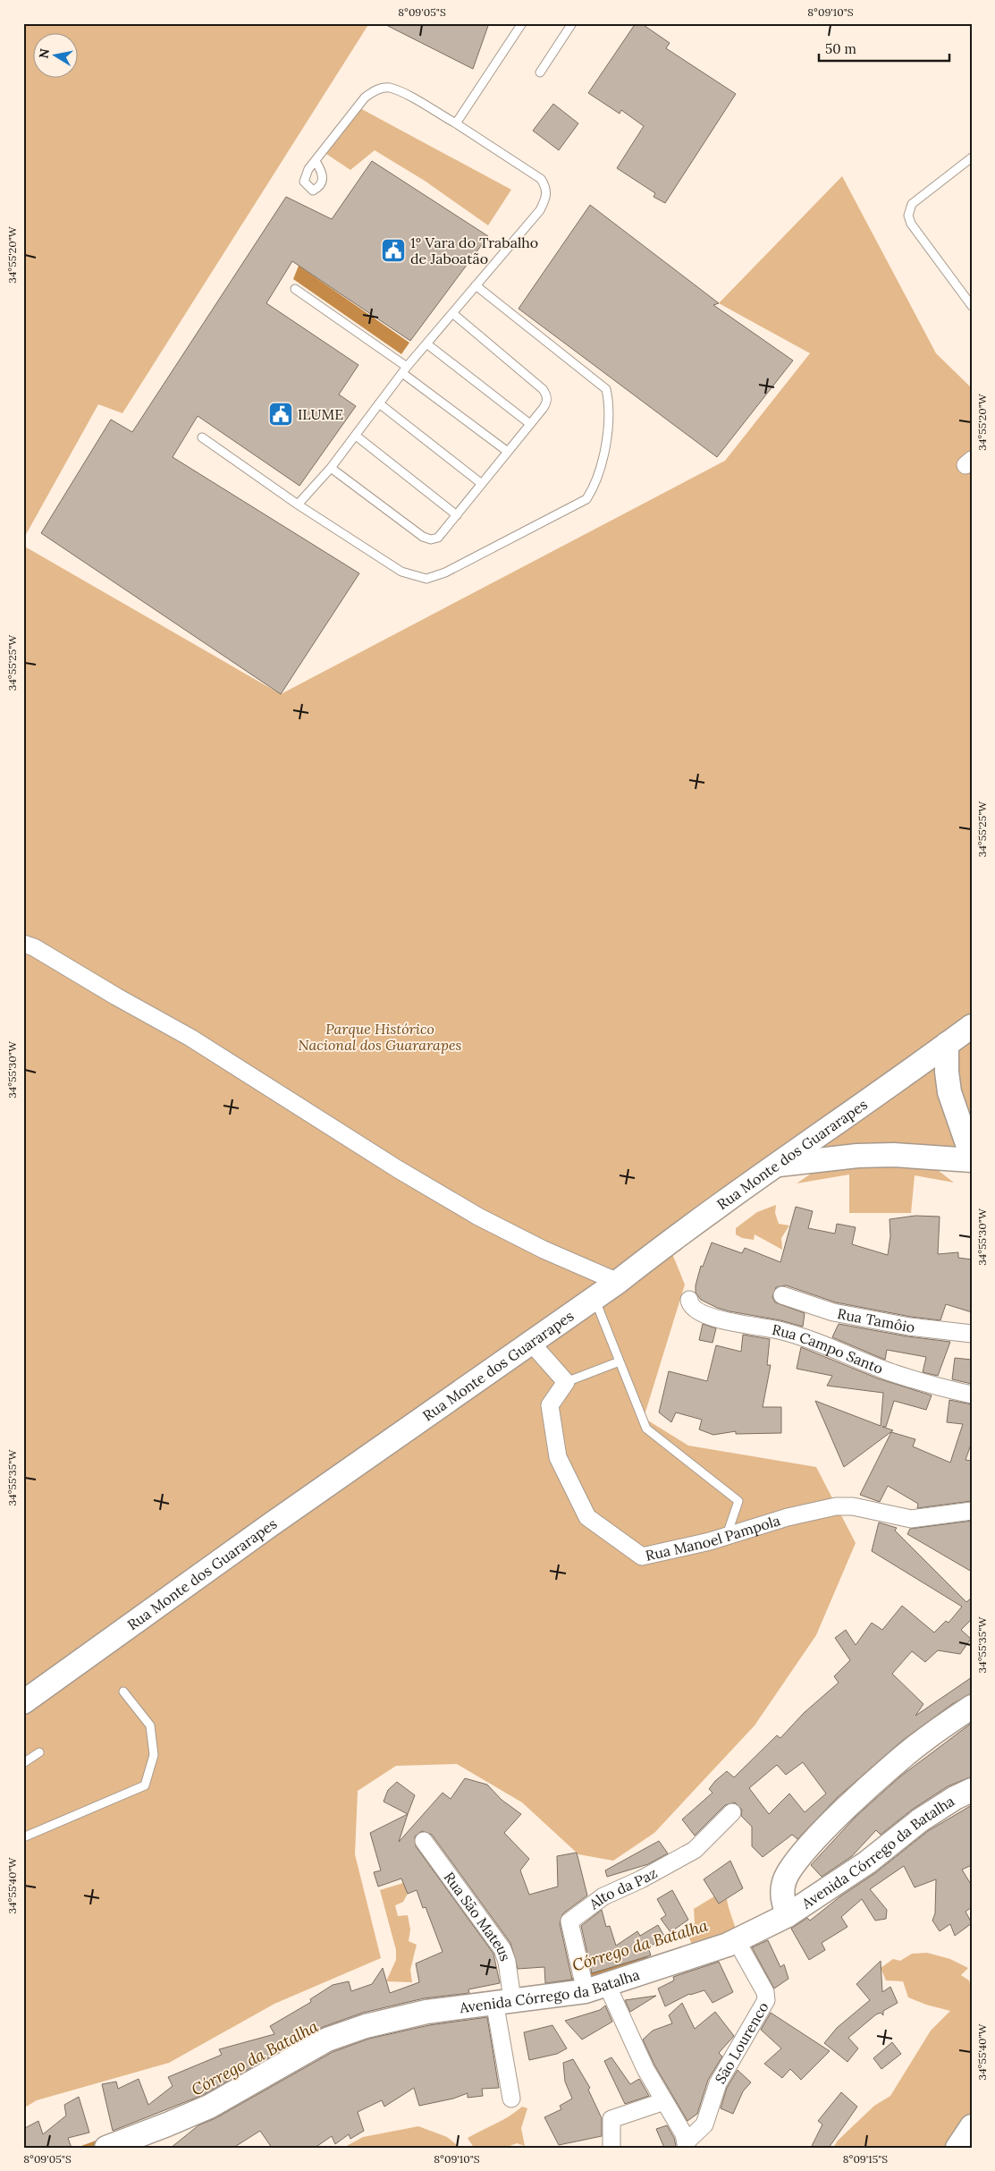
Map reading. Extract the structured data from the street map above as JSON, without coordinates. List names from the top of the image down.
{
  "streets": {
    "street": [
      "Rua Monte dos Guararapes",
      "Rua Tamôio",
      "Rua Campo Santo",
      "Rua Manoel Pampola",
      "Avenida Córrego da Batalha",
      "Alto da Paz",
      "Rua São Mateus",
      "São Lourenco"
    ]
  },
  "crossings": [
    ["Avenida Córrego da Batalha", "Alto da Paz"],
    ["Avenida Córrego da Batalha", "Rua São Mateus"],
    ["Avenida Córrego da Batalha", "São Lourenco"]
  ],
  "water": ["Córrego da Batalha"],
  "parks": ["Parque Histórico Nacional dos Guararapes"],
  "places": {
    "public building": ["1° Vara do Trabalho de Jaboatão", "ILUME"]
  },
  "scale_bar": "50 m",
  "north": "left",
  "coordinates": [
    "8°09'05\"S",
    "8°09'10\"S",
    "34°55'20\"W",
    "34°55'25\"W",
    "34°55'30\"W",
    "34°55'35\"W",
    "34°55'40\"W",
    "8°09'15\"S"
  ]
}
